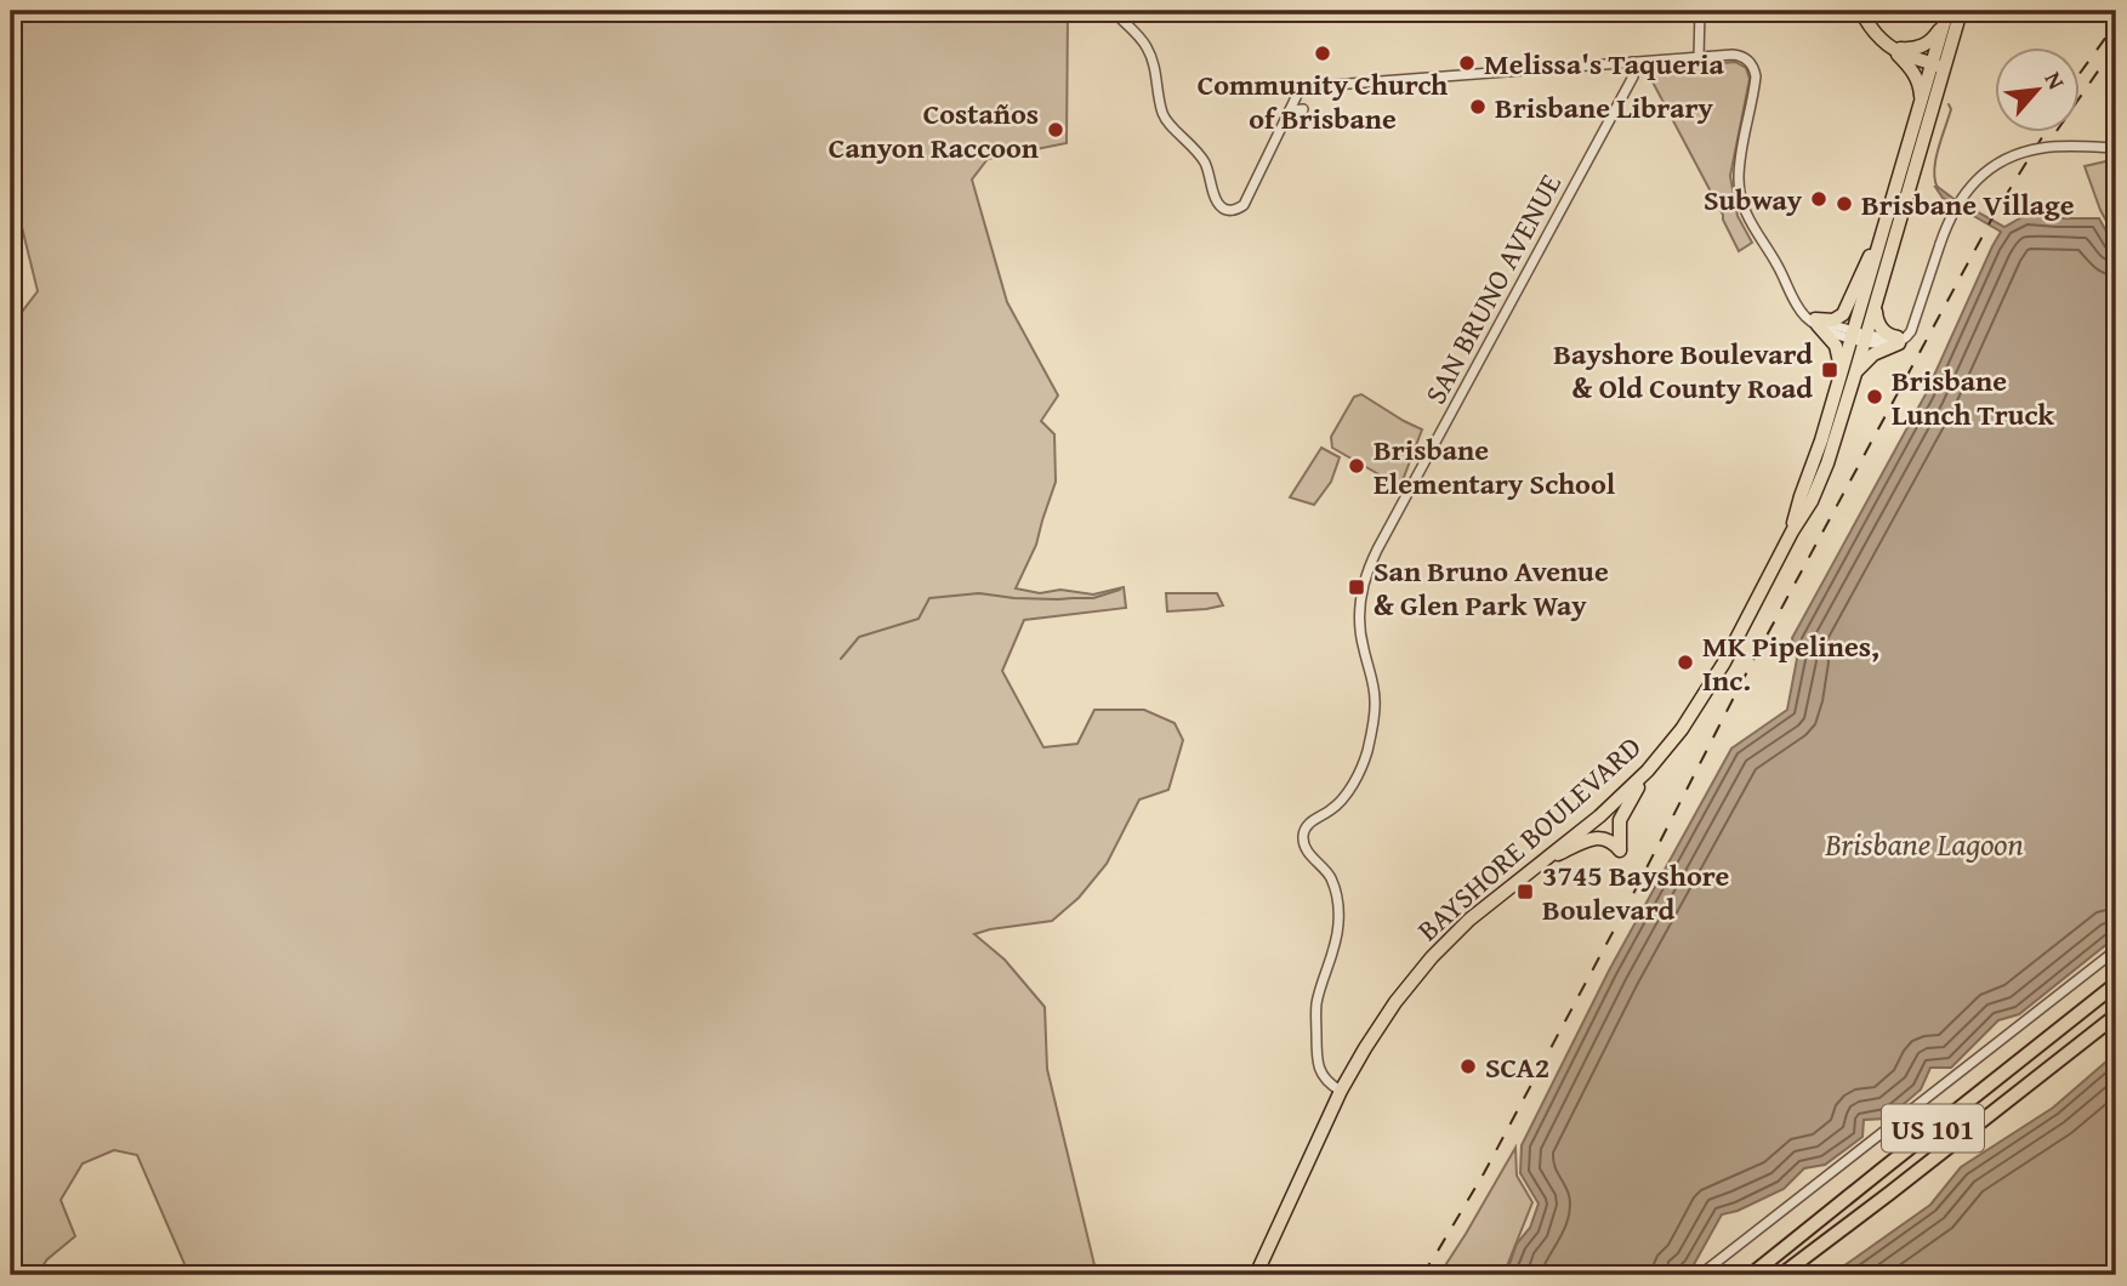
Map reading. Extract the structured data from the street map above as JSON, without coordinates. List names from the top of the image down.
{
  "streets": {
    "highway": ["US 101"],
    "main road": ["BAYSHORE BOULEVARD"],
    "street": ["SAN BRUNO AVENUE"]
  },
  "crossings": [
    ["SAN BRUNO AVENUE", "BAYSHORE BOULEVARD"]
  ],
  "water": ["Brisbane Lagoon"],
  "places": {
    "other": [
      "Community Church of Brisbane",
      "Melissa's Taqueria",
      "Brisbane Library",
      "Costaños Canyon Raccoon",
      "Subway",
      "Brisbane Village",
      "Brisbane Lunch Truck",
      "Brisbane Elementary School",
      "MK Pipelines, Inc.",
      "SCA2"
    ],
    "transit": ["Bayshore Boulevard & Old County Road", "San Bruno Avenue & Glen Park Way", "3745 Bayshore Boulevard"]
  },
  "north": "top right"
}
